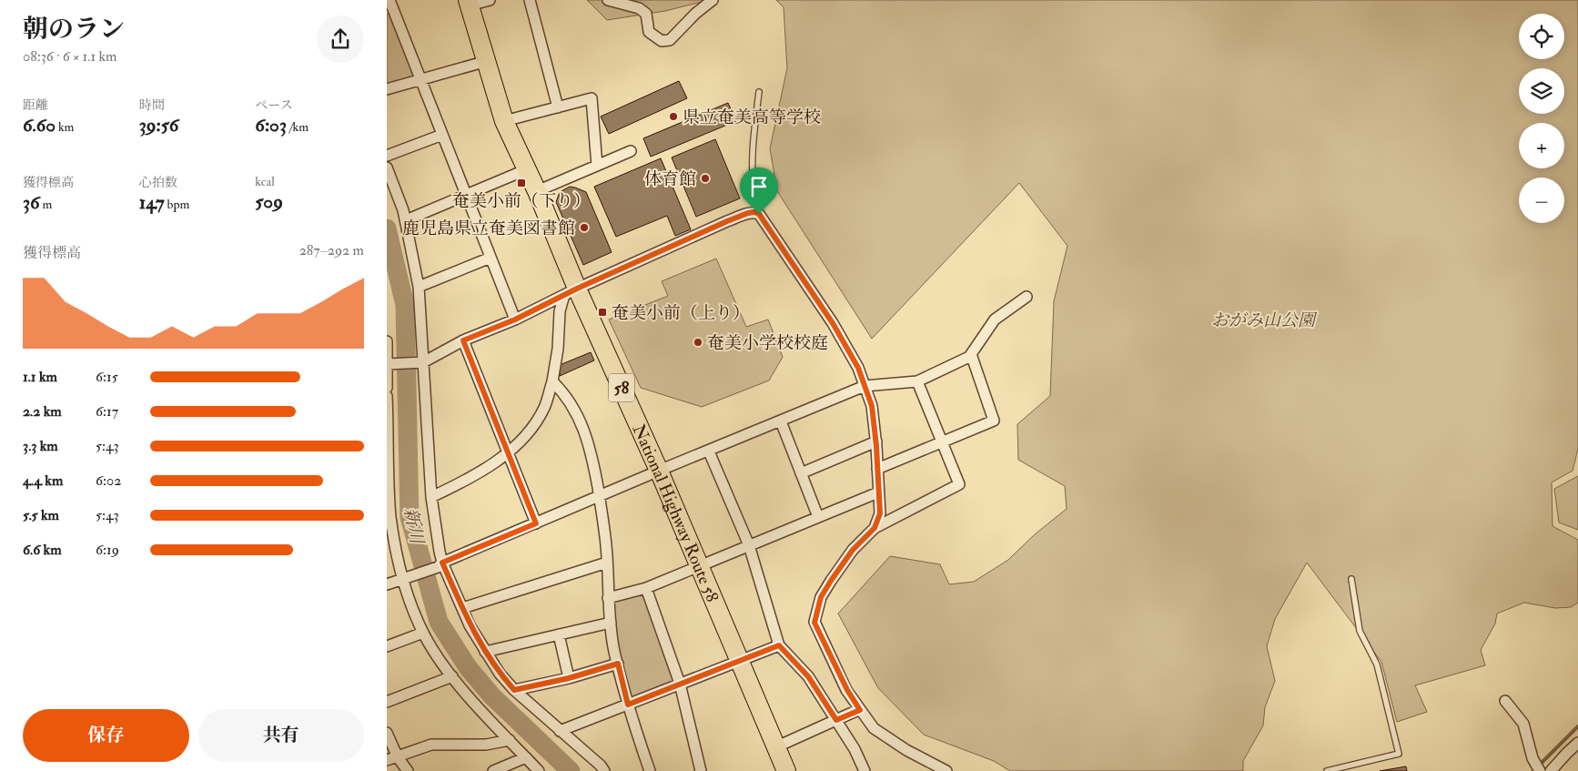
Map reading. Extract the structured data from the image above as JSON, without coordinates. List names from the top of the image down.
{
  "streets": {
    "highway": ["58", "National Highway Route 58"]
  },
  "water": ["新川"],
  "parks": ["おがみ山公園"],
  "places": {
    "other": [
      "県立奄美高等学校",
      "体育館",
      "鹿児島県立奄美図書館",
      "奄美小学校校庭"
    ],
    "transit": ["奄美小前（下り）", "奄美小前（上り）"]
  },
  "page": {
    "heading": ["朝のラン", "08:36 · 6 × 1.1 km"],
    "map_buttons": ["+", "−"],
    "stats": [
      ["距離", "6.60 km"],
      ["時間", "39:56"],
      ["ペース", "6:03 /km"],
      ["獲得標高", "36 m"],
      ["心拍数", "147 bpm"],
      ["kcal", "509"]
    ],
    "chart": ["獲得標高", "287–292 m"],
    "list": [
      {
        "name": "1.1 km",
        "note": "6:15"
      },
      {
        "name": "2.2 km",
        "note": "6:17"
      },
      {
        "name": "3.3 km",
        "note": "5:43"
      },
      {
        "name": "4.4 km",
        "note": "6:02"
      },
      {
        "name": "5.5 km",
        "note": "5:43"
      },
      {
        "name": "6.6 km",
        "note": "6:19"
      }
    ],
    "buttons": ["保存", "共有"]
  }
}
